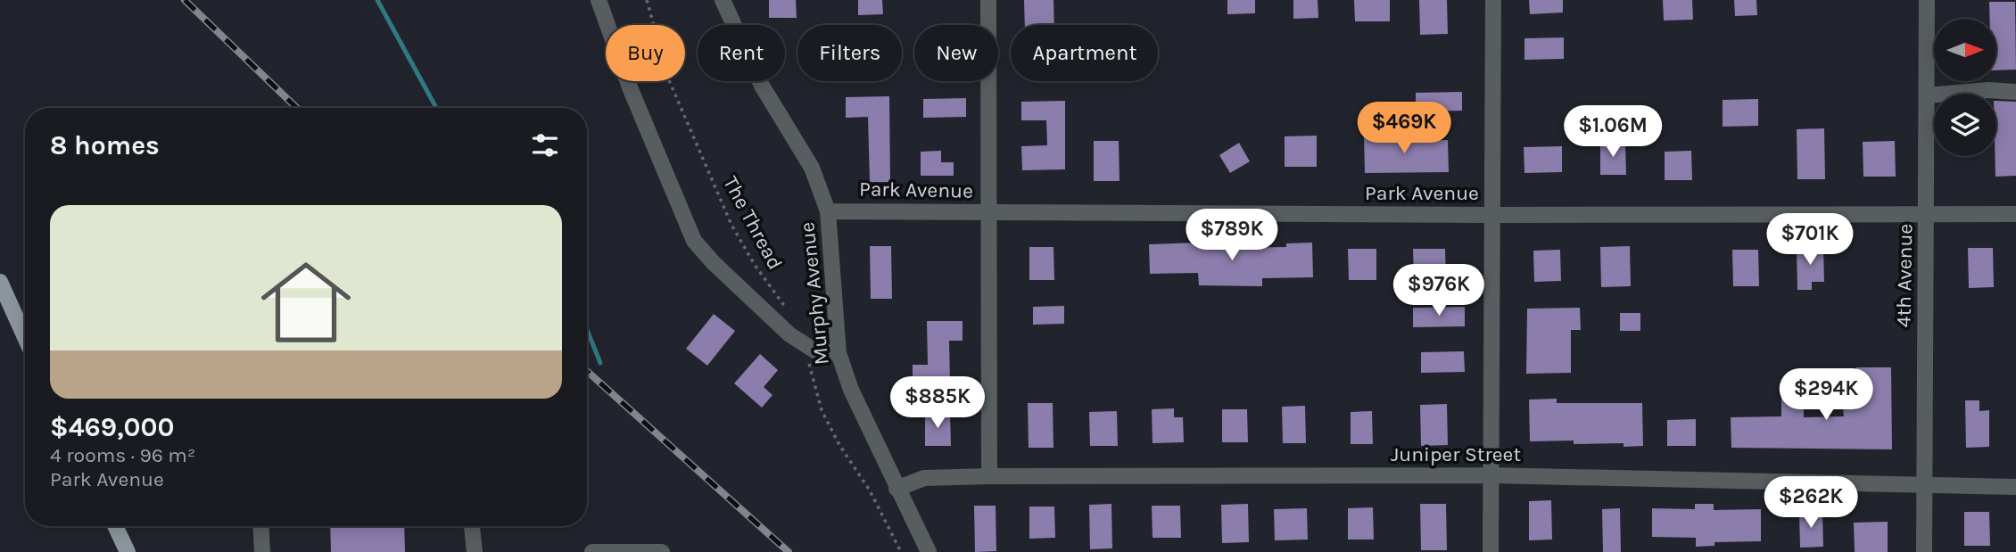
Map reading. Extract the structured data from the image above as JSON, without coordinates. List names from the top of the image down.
{
  "streets": {
    "street": [
      "Park Avenue",
      "4th Avenue",
      "Murphy Avenue",
      "Juniper Street"
    ],
    "path": ["The Thread"]
  },
  "crossings": [
    ["Park Avenue", "4th Avenue"],
    ["Park Avenue", "Murphy Avenue"],
    ["4th Avenue", "Juniper Street"],
    ["Murphy Avenue", "Juniper Street"]
  ],
  "north": "right",
  "page": {
    "chip": [
      "Buy",
      "Rent",
      "Filters",
      "New",
      "Apartment"
    ],
    "price": [
      "$469K",
      "$1.06M",
      "$789K",
      "$701K",
      "$976K",
      "$294K",
      "$885K",
      "$262K"
    ],
    "heading": "8 homes",
    "list": [
      {
        "name": "$469,000",
        "note": "4 rooms · 96 m² · Park Avenue"
      }
    ]
  }
}
